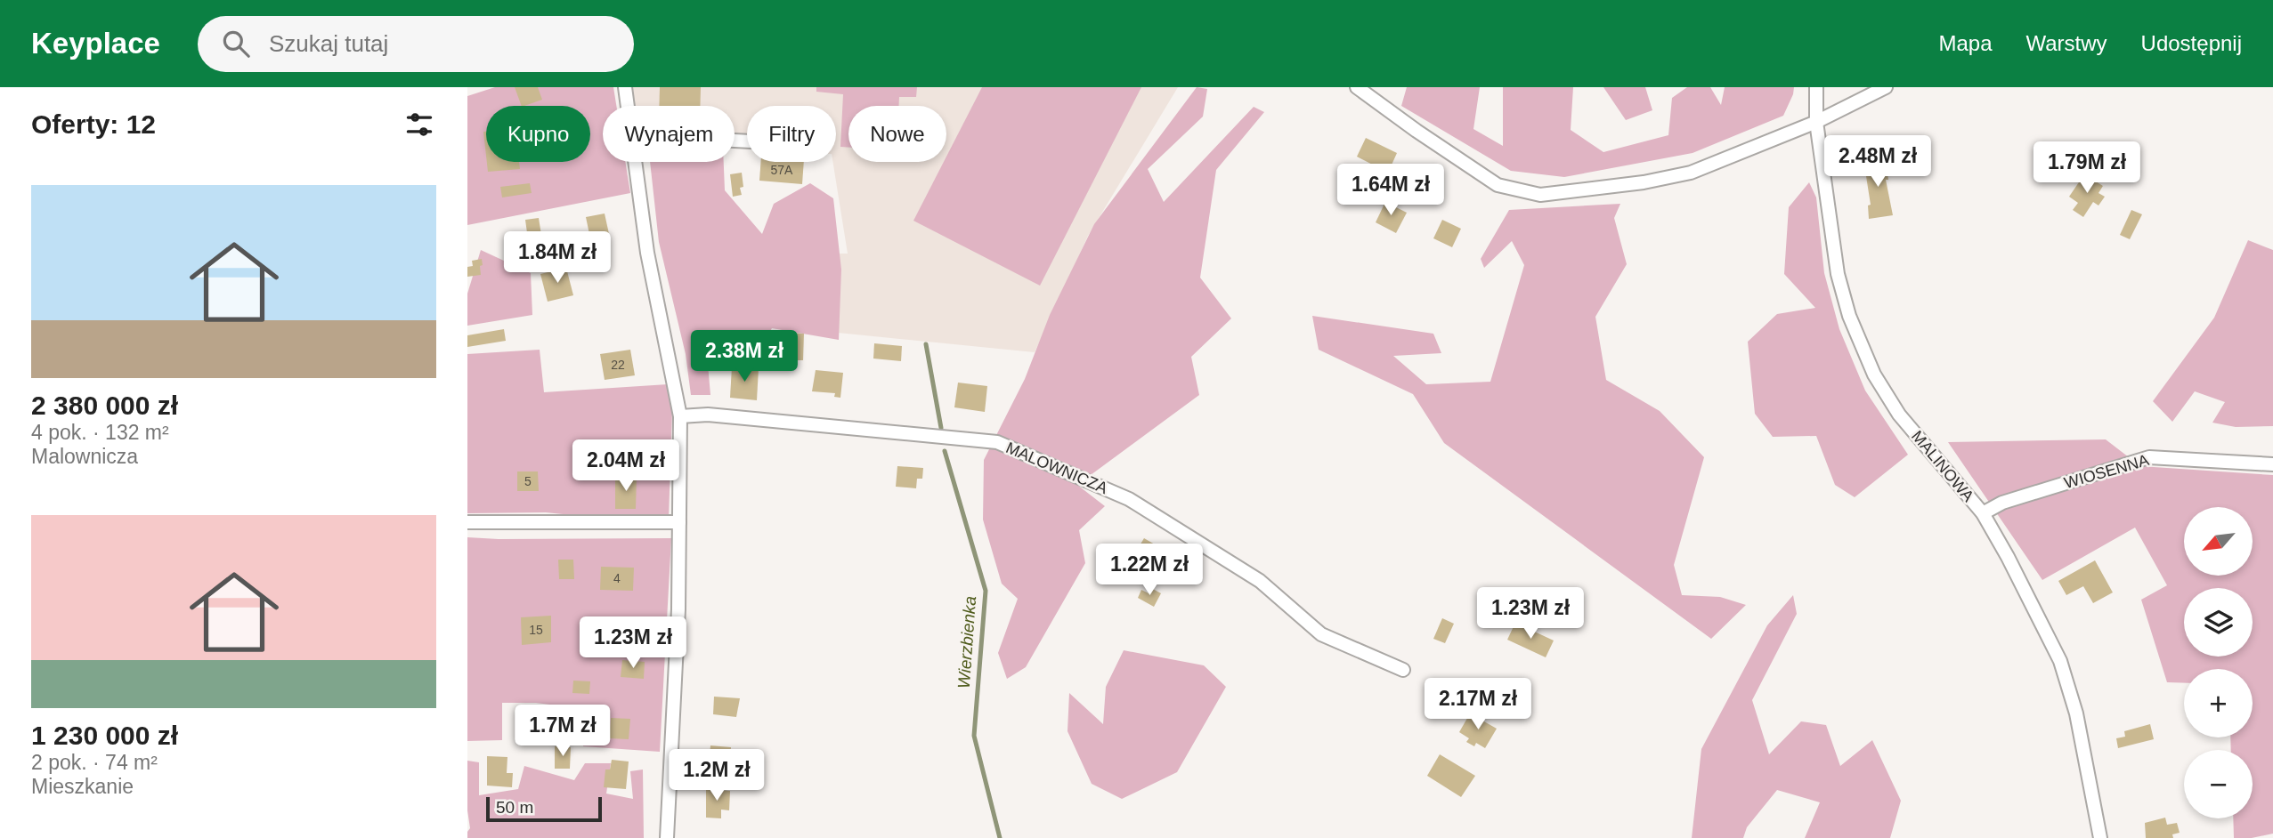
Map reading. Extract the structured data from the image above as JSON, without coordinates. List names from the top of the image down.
{
  "streets": {
    "street": ["MALINOWA", "MALOWNICZA", "WIOSENNA"]
  },
  "crossings": [
    ["MALINOWA", "WIOSENNA"]
  ],
  "water": ["Wierzbienka"],
  "house_numbers": [
    "57A",
    "22",
    "5",
    "4",
    "15"
  ],
  "scale_bar": "50 m",
  "north": "bottom left",
  "page": {
    "header": "Keyplace",
    "search": "Szukaj tutaj",
    "nav": ["Mapa", "Warstwy", "Udostępnij"],
    "heading": "Oferty: 12",
    "chip": [
      "Kupno",
      "Wynajem",
      "Filtry",
      "Nowe"
    ],
    "price": [
      "2.48M zł",
      "1.79M zł",
      "1.64M zł",
      "1.84M zł",
      "2.38M zł",
      "2.04M zł",
      "1.22M zł",
      "1.23M zł",
      "1.23M zł",
      "2.17M zł",
      "1.7M zł",
      "1.2M zł"
    ],
    "list": [
      {
        "name": "2 380 000 zł",
        "note": "4 pok. · 132 m² · Malownicza"
      },
      {
        "name": "1 230 000 zł",
        "note": "2 pok. · 74 m² · Mieszkanie"
      }
    ],
    "map_buttons": ["+", "−"],
    "scale": "50 m"
  }
}
